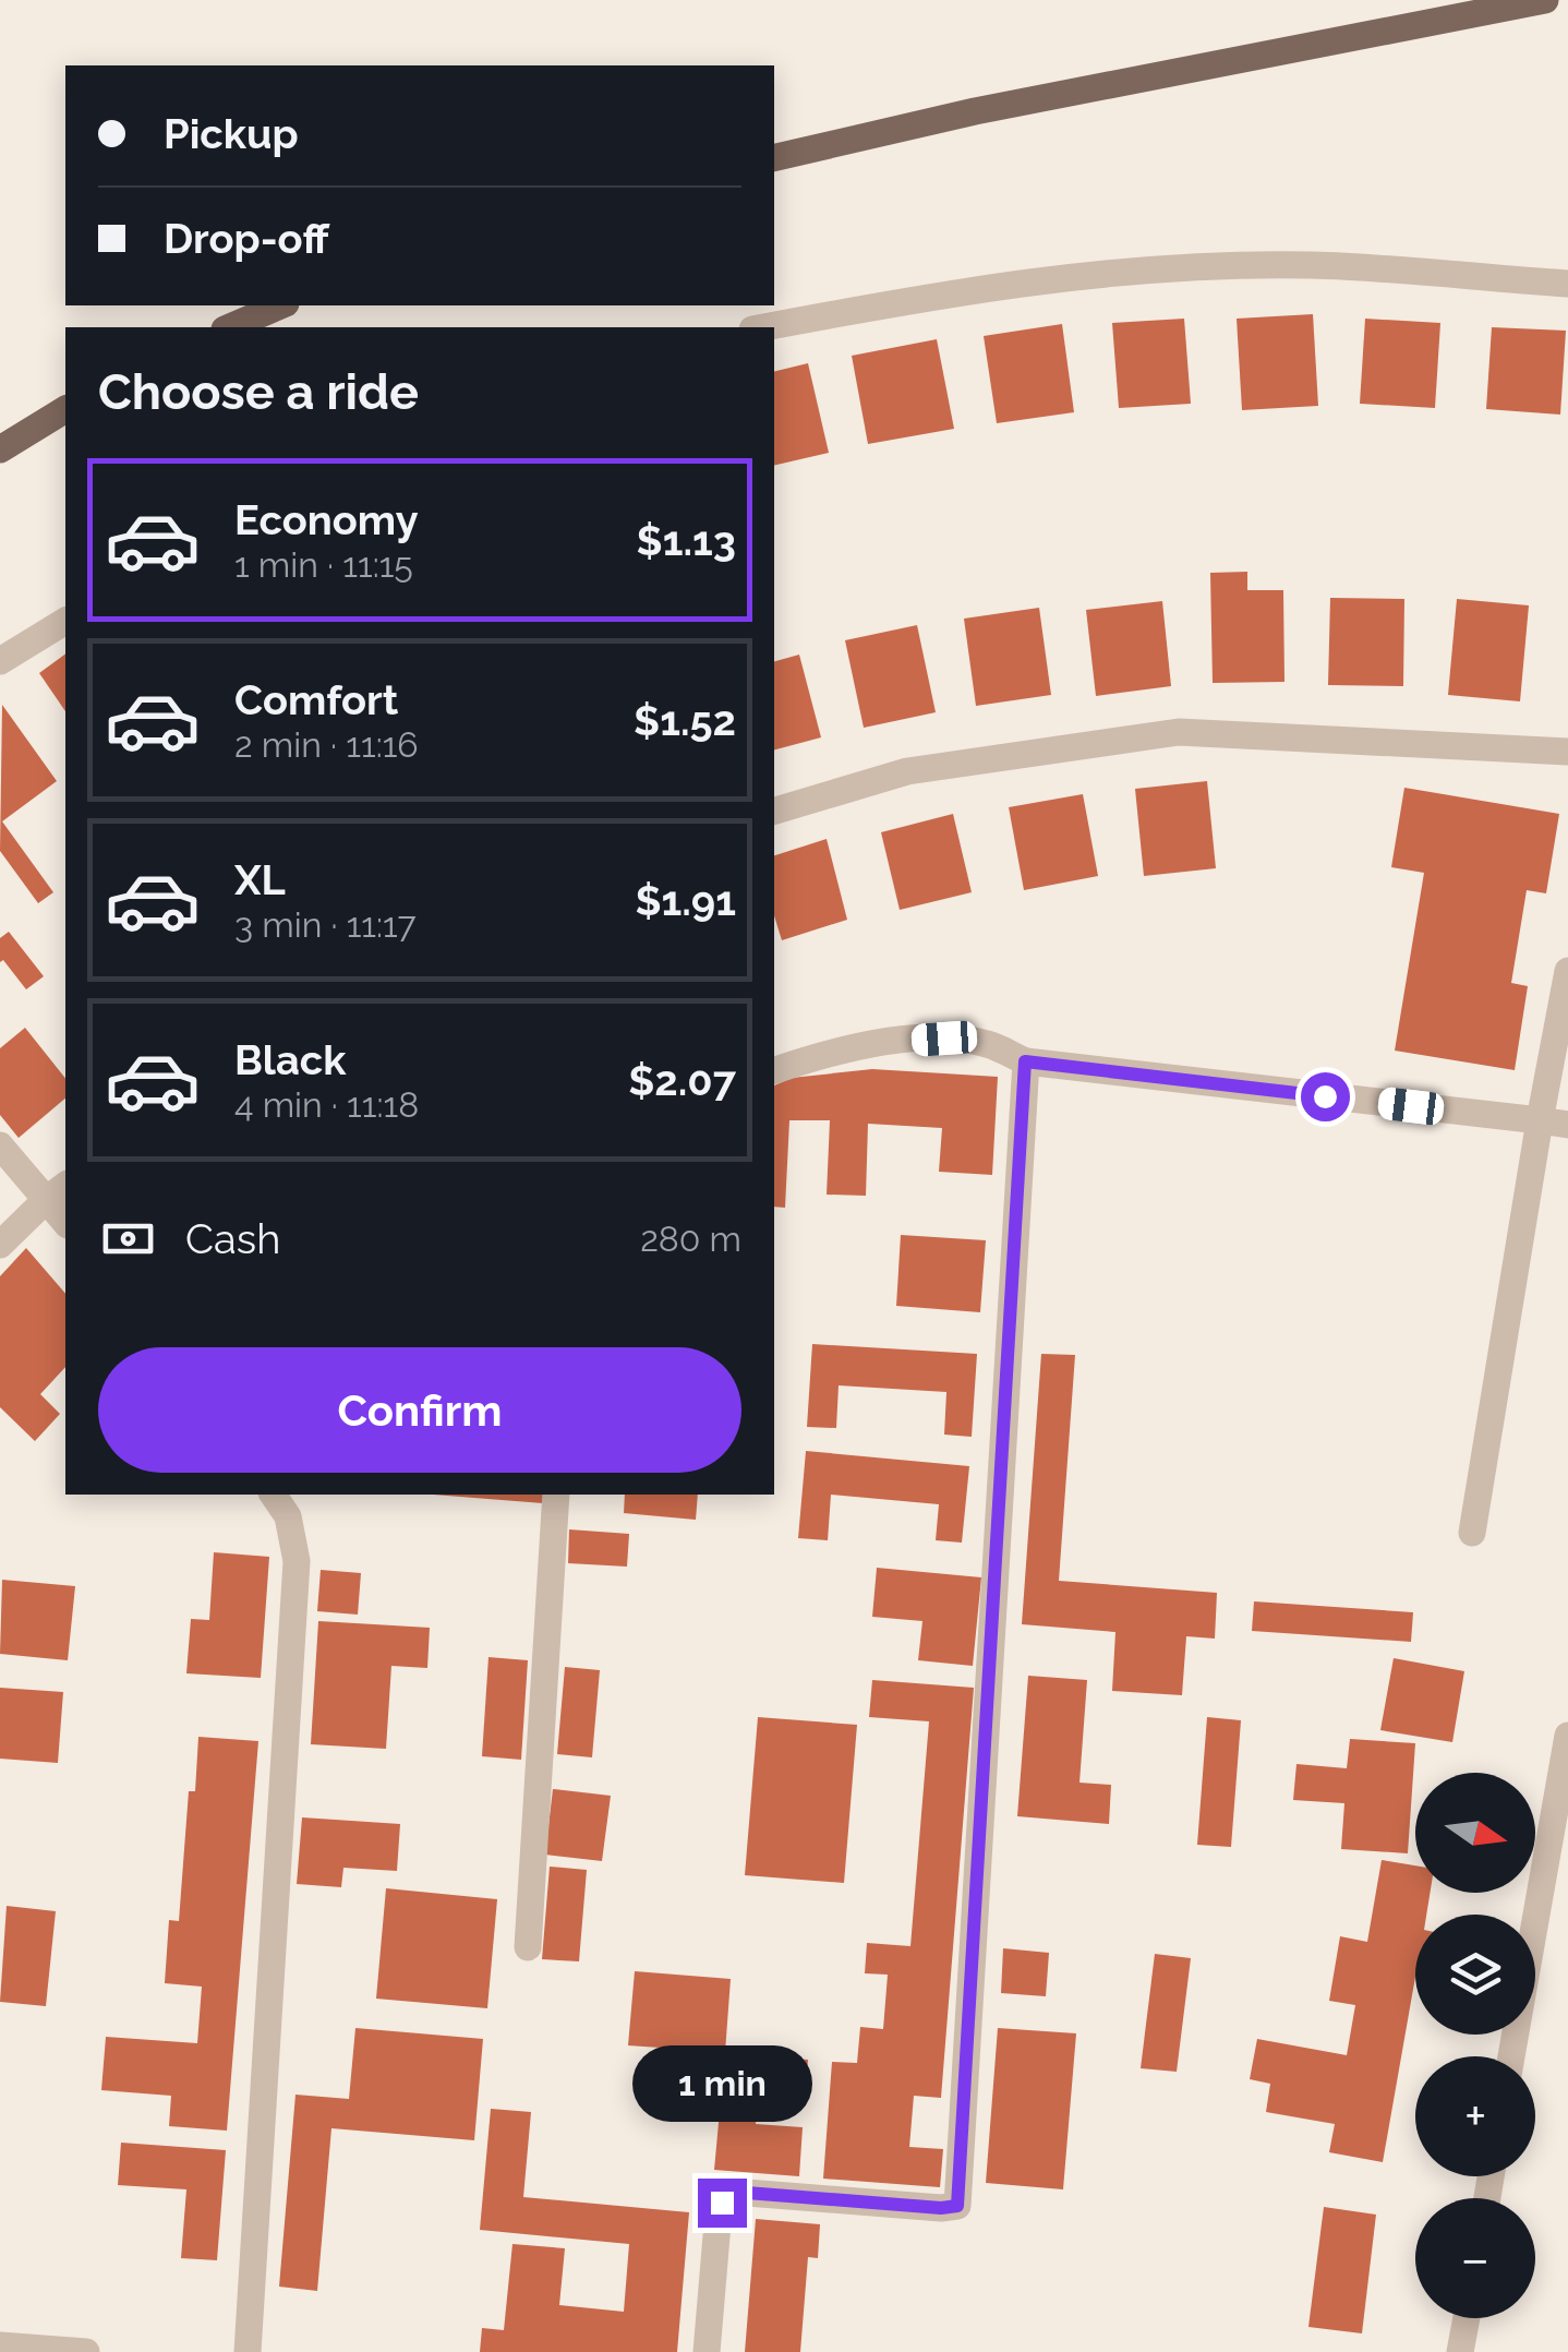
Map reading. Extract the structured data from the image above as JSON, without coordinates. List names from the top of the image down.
{
  "north": "right",
  "page": {
    "banner": ["Pickup", "Drop-off"],
    "heading": "Choose a ride",
    "list": [
      {
        "name": "Economy",
        "note": "1 min · 11:15",
        "value": "$1.13"
      },
      {
        "name": "Comfort",
        "note": "2 min · 11:16",
        "value": "$1.52"
      },
      {
        "name": "XL",
        "note": "3 min · 11:17",
        "value": "$1.91"
      },
      {
        "name": "Black",
        "note": "4 min · 11:18",
        "value": "$2.07"
      }
    ],
    "pay": ["Cash", "280 m"],
    "buttons": "Confirm",
    "map_buttons": ["+", "−"],
    "bubble": "1 min"
  }
}
